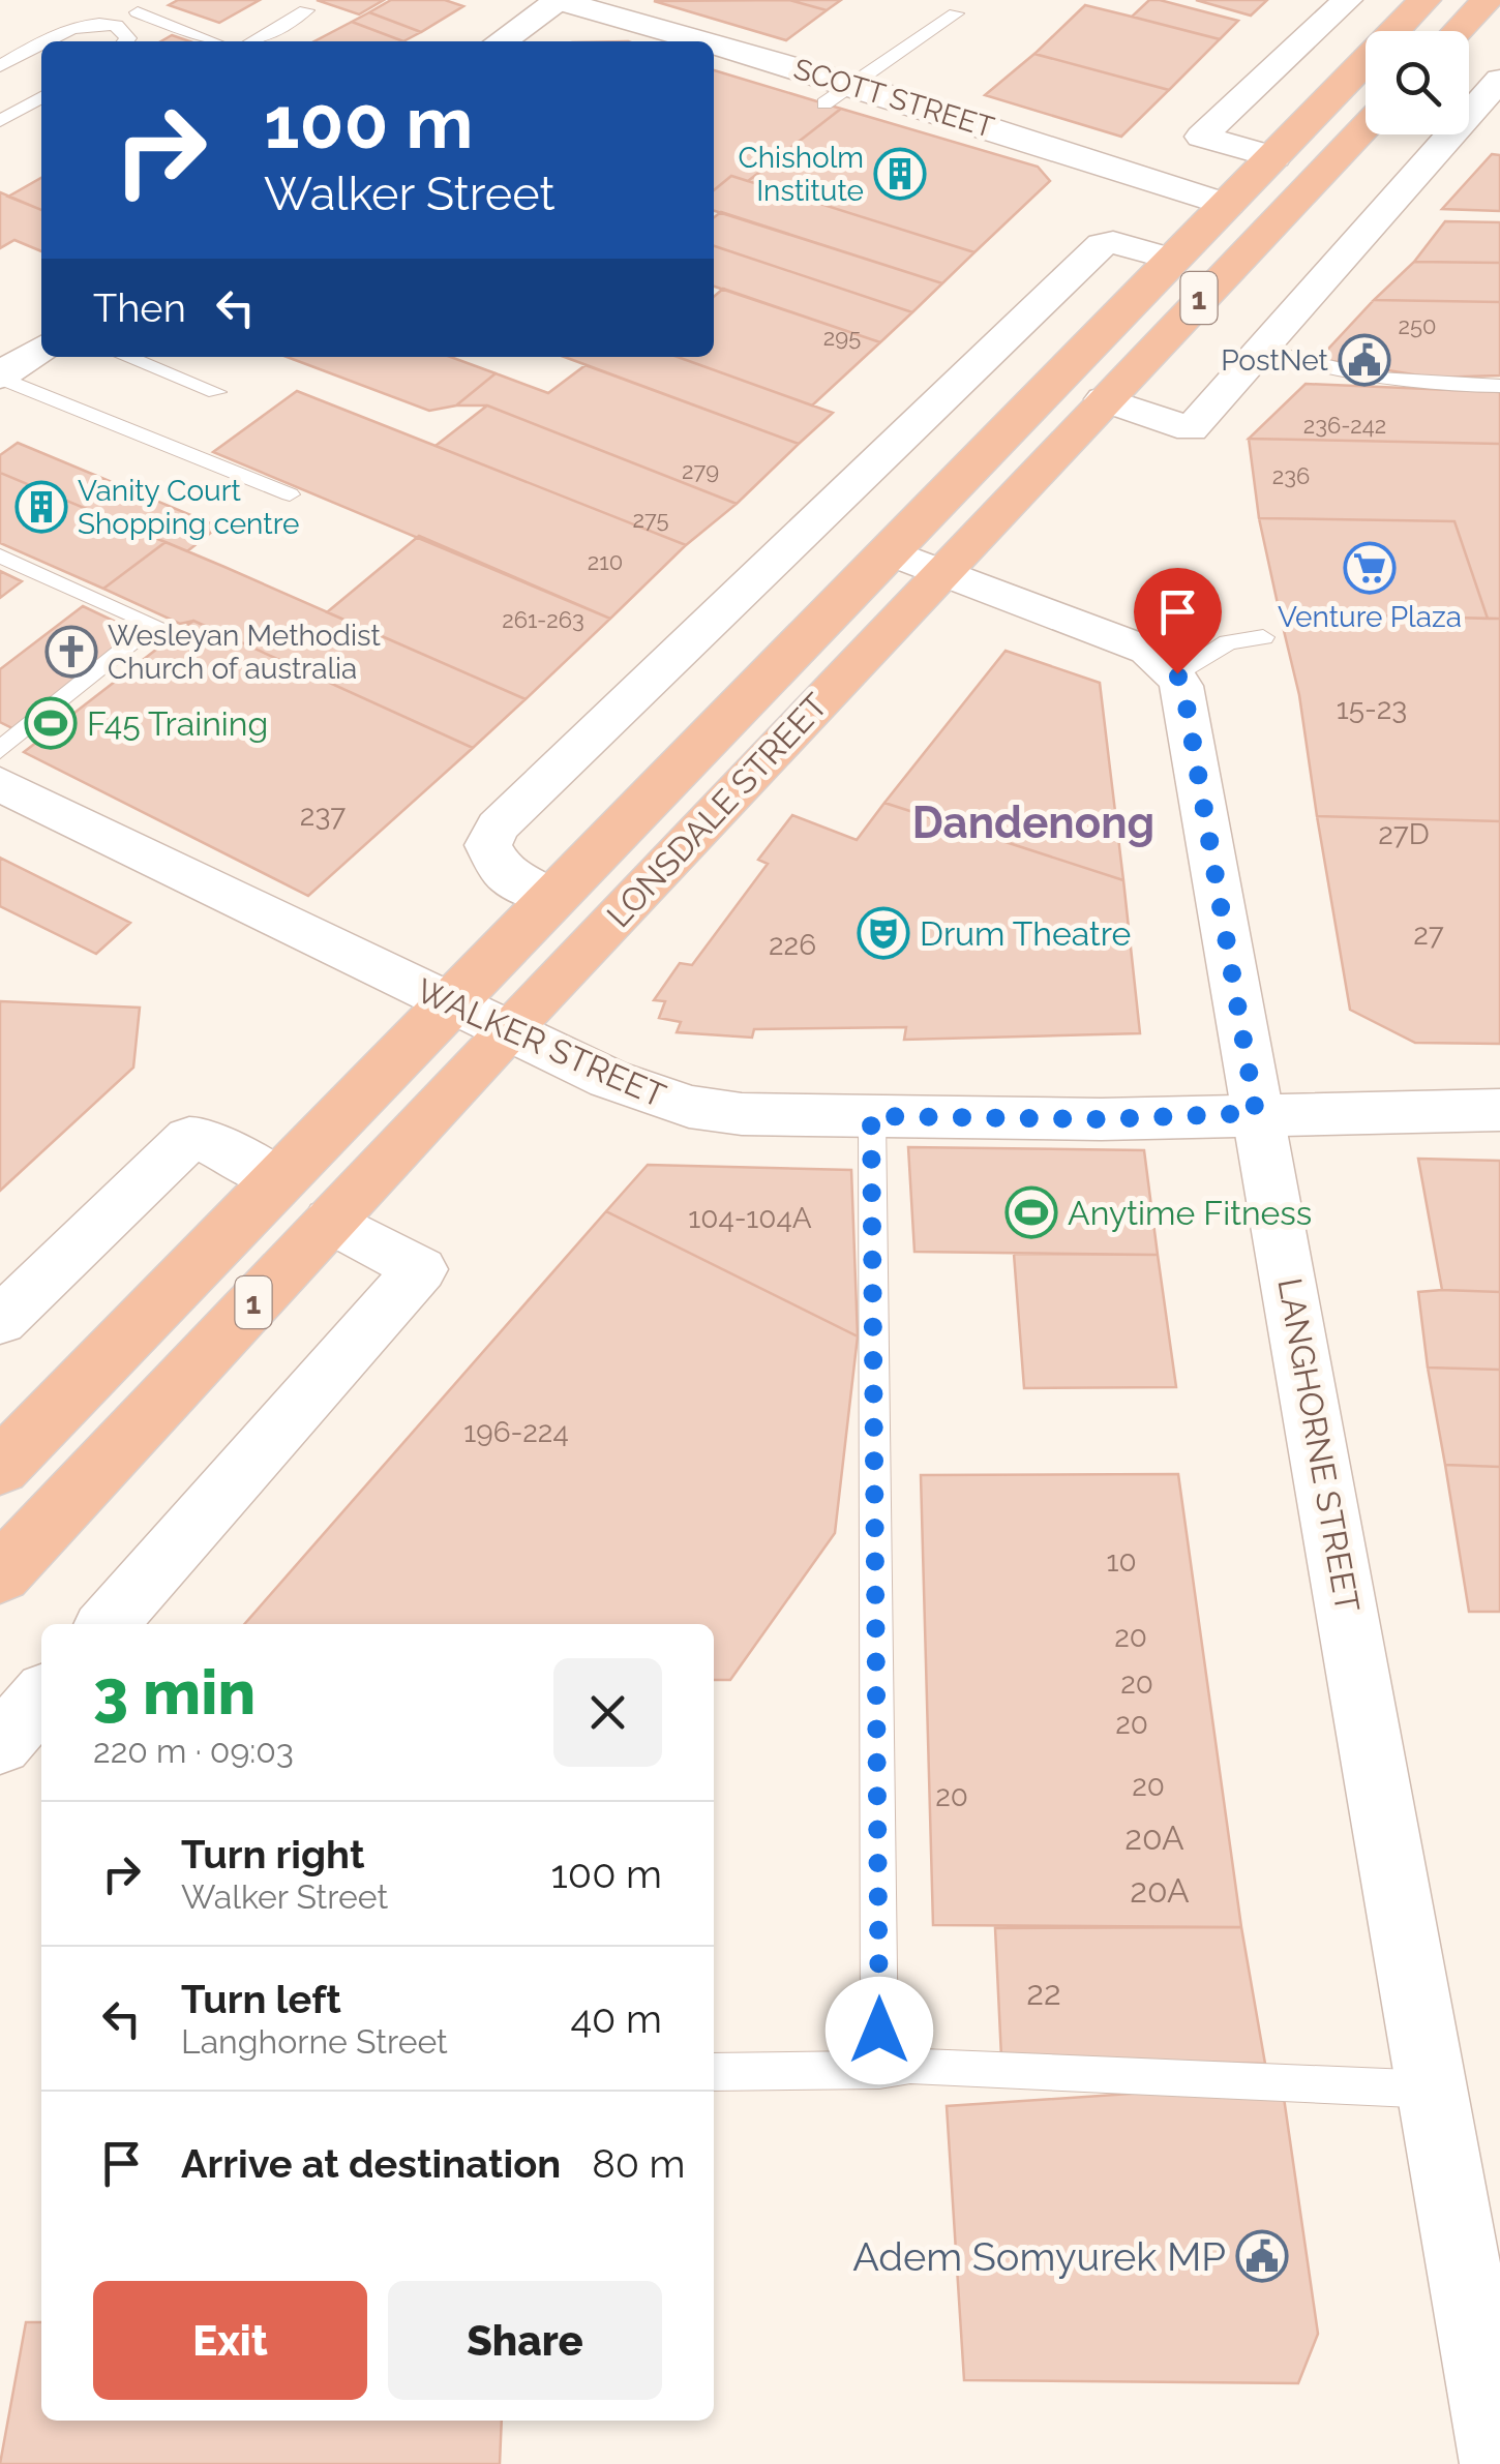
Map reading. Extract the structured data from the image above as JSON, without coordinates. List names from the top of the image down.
{
  "streets": {
    "highway": ["1", "LONSDALE STREET"],
    "street": ["SCOTT STREET", "WALKER STREET", "LANGHORNE STREET"]
  },
  "crossings": [
    ["SCOTT STREET", "LONSDALE STREET"],
    ["LONSDALE STREET", "WALKER STREET"],
    ["WALKER STREET", "LANGHORNE STREET"]
  ],
  "districts": ["Dandenong"],
  "places": {
    "building": ["Chisholm Institute", "Vanity Court Shopping centre"],
    "public building": ["PostNet", "Adem Somyurek MP"],
    "supermarket": ["Venture Plaza"],
    "church": ["Wesleyan Methodist Church of australia"],
    "sports": ["F45 Training", "Anytime Fitness"],
    "theatre": ["Drum Theatre"]
  },
  "house_numbers": [
    "250",
    "295",
    "236-242",
    "279",
    "236",
    "275",
    "210",
    "261-263",
    "15-23",
    "237",
    "27D",
    "27",
    "226",
    "104-104A",
    "196-224",
    "10",
    "20",
    "20",
    "20",
    "20",
    "20",
    "20A",
    "20A",
    "22"
  ],
  "page": {
    "turn": ["100 m", "Walker Street"],
    "then": "Then",
    "heading": ["3 min", "220 m · 09:03"],
    "list": [
      {
        "name": "Turn right",
        "note": "Walker Street",
        "value": "100 m"
      },
      {
        "name": "Turn left",
        "note": "Langhorne Street",
        "value": "40 m"
      },
      {
        "name": "Arrive at destination",
        "value": "80 m"
      }
    ],
    "buttons": ["Exit", "Share"]
  }
}
